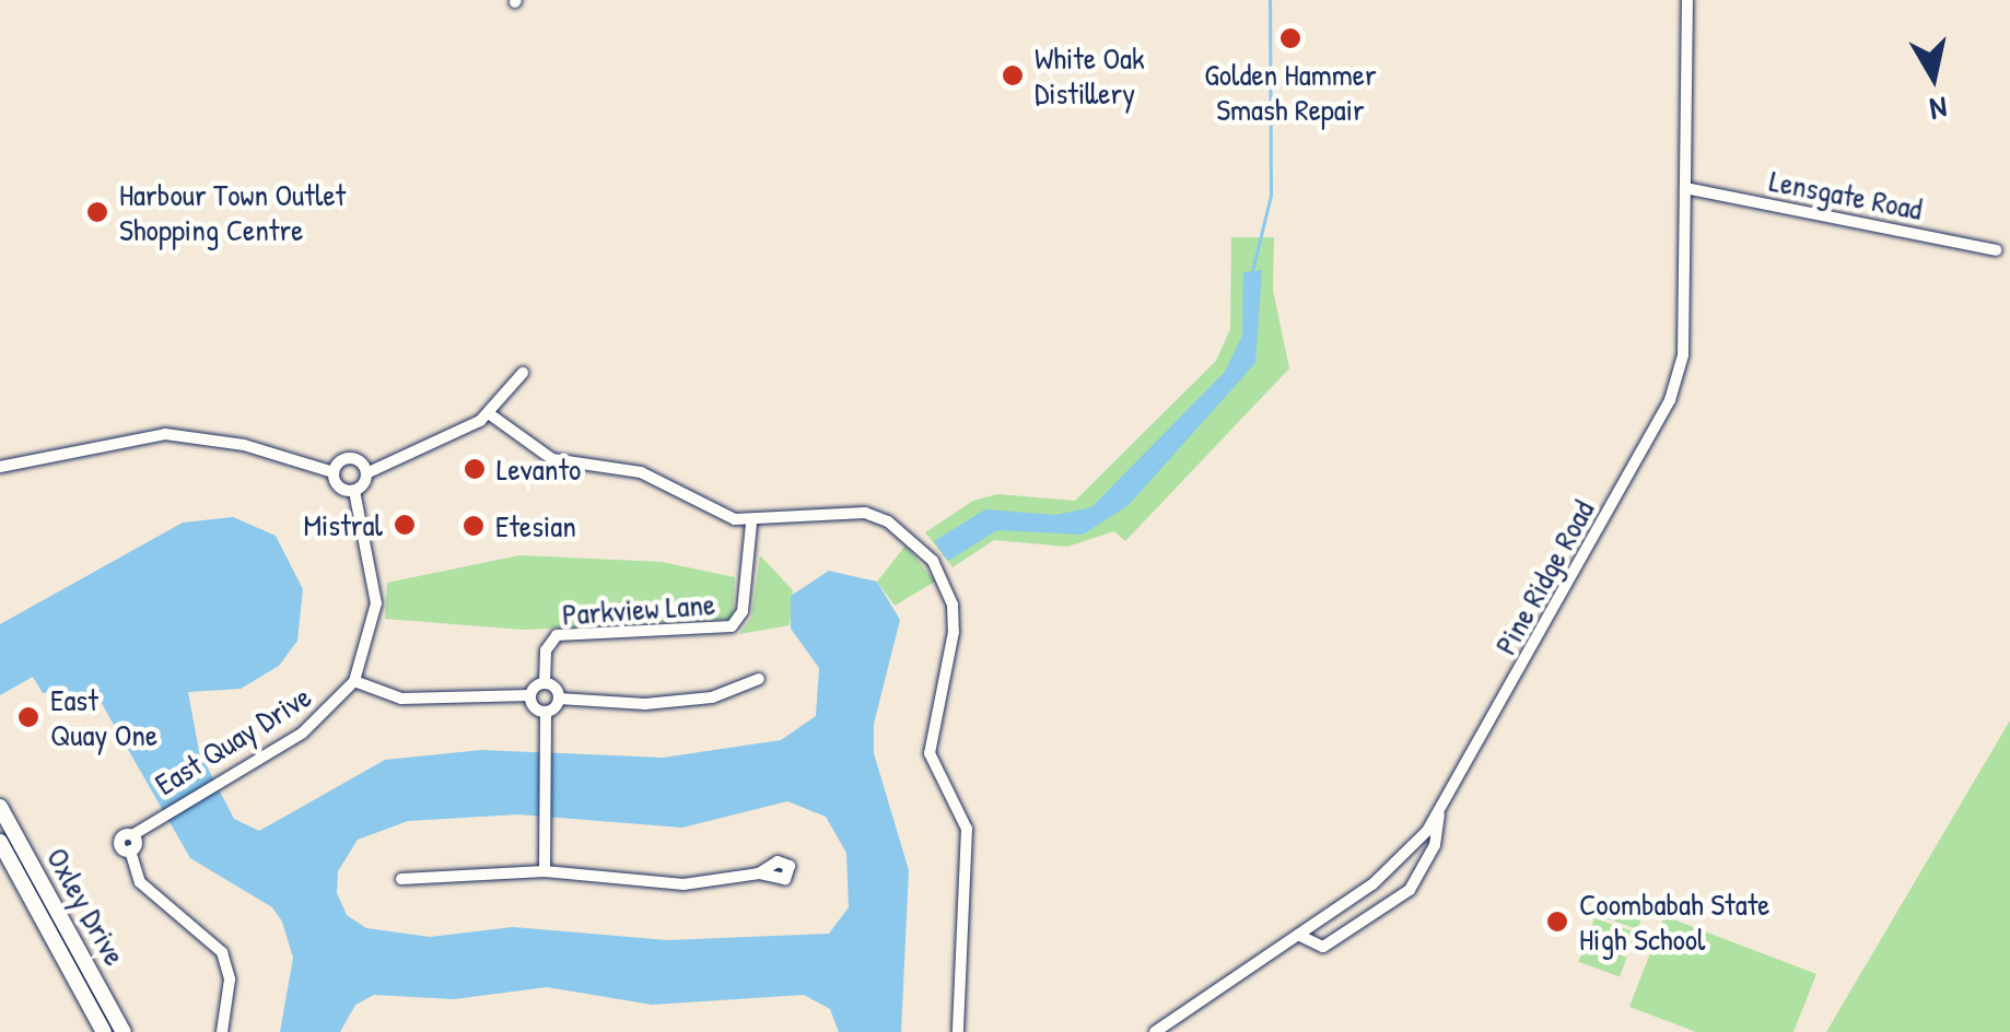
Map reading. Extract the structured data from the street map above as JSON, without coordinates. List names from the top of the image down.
{
  "streets": {
    "main road": ["Oxley Drive"],
    "street": [
      "Lensgate Road",
      "Pine Ridge Road",
      "Parkview Lane",
      "East Quay Drive"
    ]
  },
  "crossings": [
    ["Lensgate Road", "Pine Ridge Road"]
  ],
  "places": [
    "Golden Hammer Smash Repair",
    "White Oak Distillery",
    "Harbour Town Outlet Shopping Centre",
    "Levanto",
    "Mistral",
    "Etesian",
    "East Quay One",
    "Coombabah State High School"
  ],
  "north": "bottom"
}
